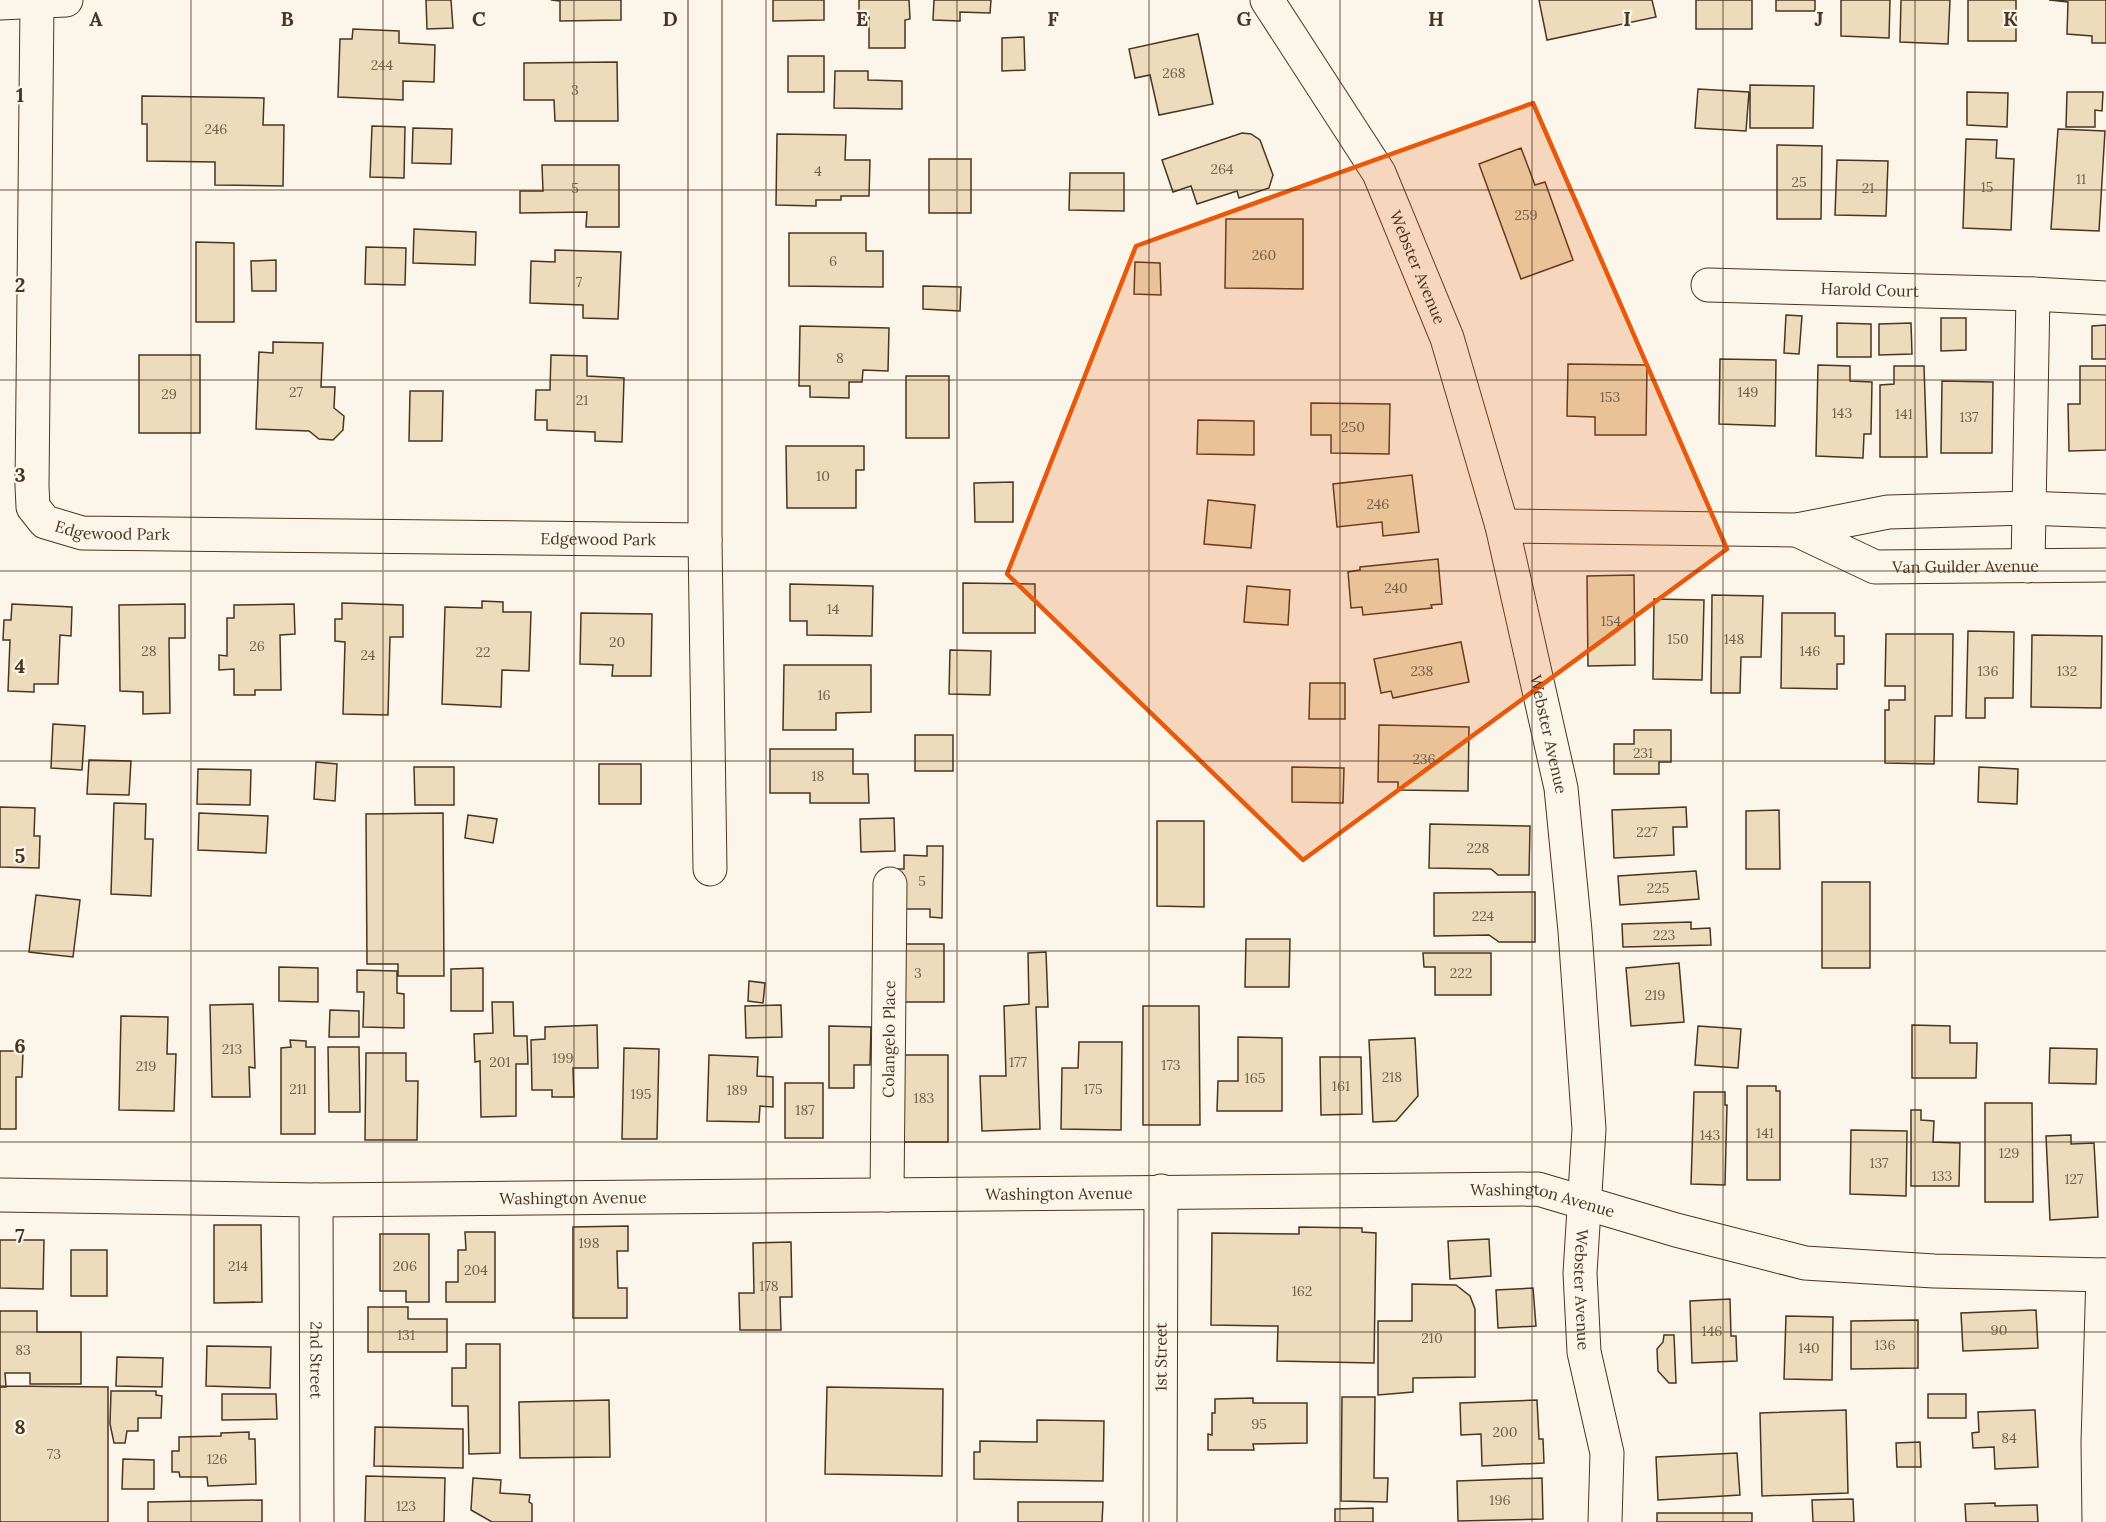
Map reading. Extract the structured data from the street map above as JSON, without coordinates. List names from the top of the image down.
{
  "streets": {
    "street": [
      "Webster Avenue",
      "Harold Court",
      "Edgewood Park",
      "Van Guilder Avenue",
      "Colangelo Place",
      "Washington Avenue",
      "1st Street",
      "2nd Street"
    ]
  },
  "crossings": [
    ["Webster Avenue", "Van Guilder Avenue"],
    ["Webster Avenue", "Washington Avenue"],
    ["Colangelo Place", "Washington Avenue"],
    ["Washington Avenue", "1st Street"],
    ["Washington Avenue", "2nd Street"]
  ],
  "house_numbers": [
    "244",
    "268",
    "3",
    "246",
    "264",
    "4",
    "11",
    "25",
    "15",
    "5",
    "21",
    "259",
    "260",
    "6",
    "7",
    "8",
    "27",
    "149",
    "29",
    "153",
    "21",
    "143",
    "141",
    "137",
    "250",
    "10",
    "246",
    "240",
    "14",
    "154",
    "150",
    "148",
    "20",
    "26",
    "28",
    "146",
    "22",
    "24",
    "238",
    "136",
    "132",
    "16",
    "231",
    "236",
    "18",
    "227",
    "228",
    "5",
    "225",
    "224",
    "223",
    "3",
    "222",
    "219",
    "213",
    "199",
    "201",
    "177",
    "173",
    "219",
    "218",
    "165",
    "161",
    "211",
    "175",
    "189",
    "195",
    "183",
    "187",
    "141",
    "143",
    "129",
    "137",
    "133",
    "127",
    "198",
    "214",
    "206",
    "204",
    "178",
    "162",
    "90",
    "146",
    "131",
    "210",
    "136",
    "140",
    "83",
    "95",
    "200",
    "84",
    "73",
    "126",
    "196",
    "123"
  ],
  "grid": {
    "columns": [
      "A",
      "B",
      "C",
      "D",
      "E",
      "F",
      "G",
      "H",
      "I",
      "J",
      "K"
    ],
    "rows": [
      "1",
      "2",
      "3",
      "4",
      "5",
      "6",
      "7",
      "8"
    ]
  }
}
